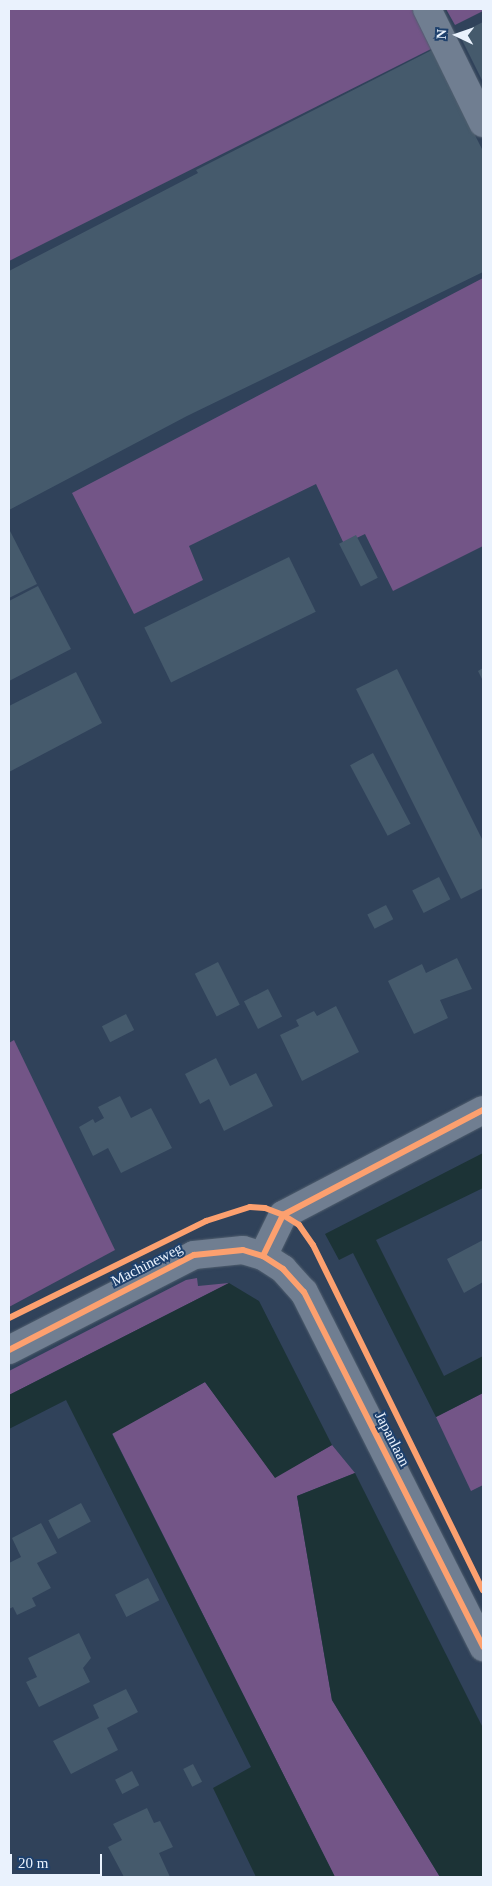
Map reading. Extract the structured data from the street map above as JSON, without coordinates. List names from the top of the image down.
{
  "streets": {
    "street": ["Machineweg", "Japanlaan"]
  },
  "crossings": [
    ["Machineweg", "Japanlaan"]
  ],
  "scale_bar": "20 m",
  "north": "left"
}
